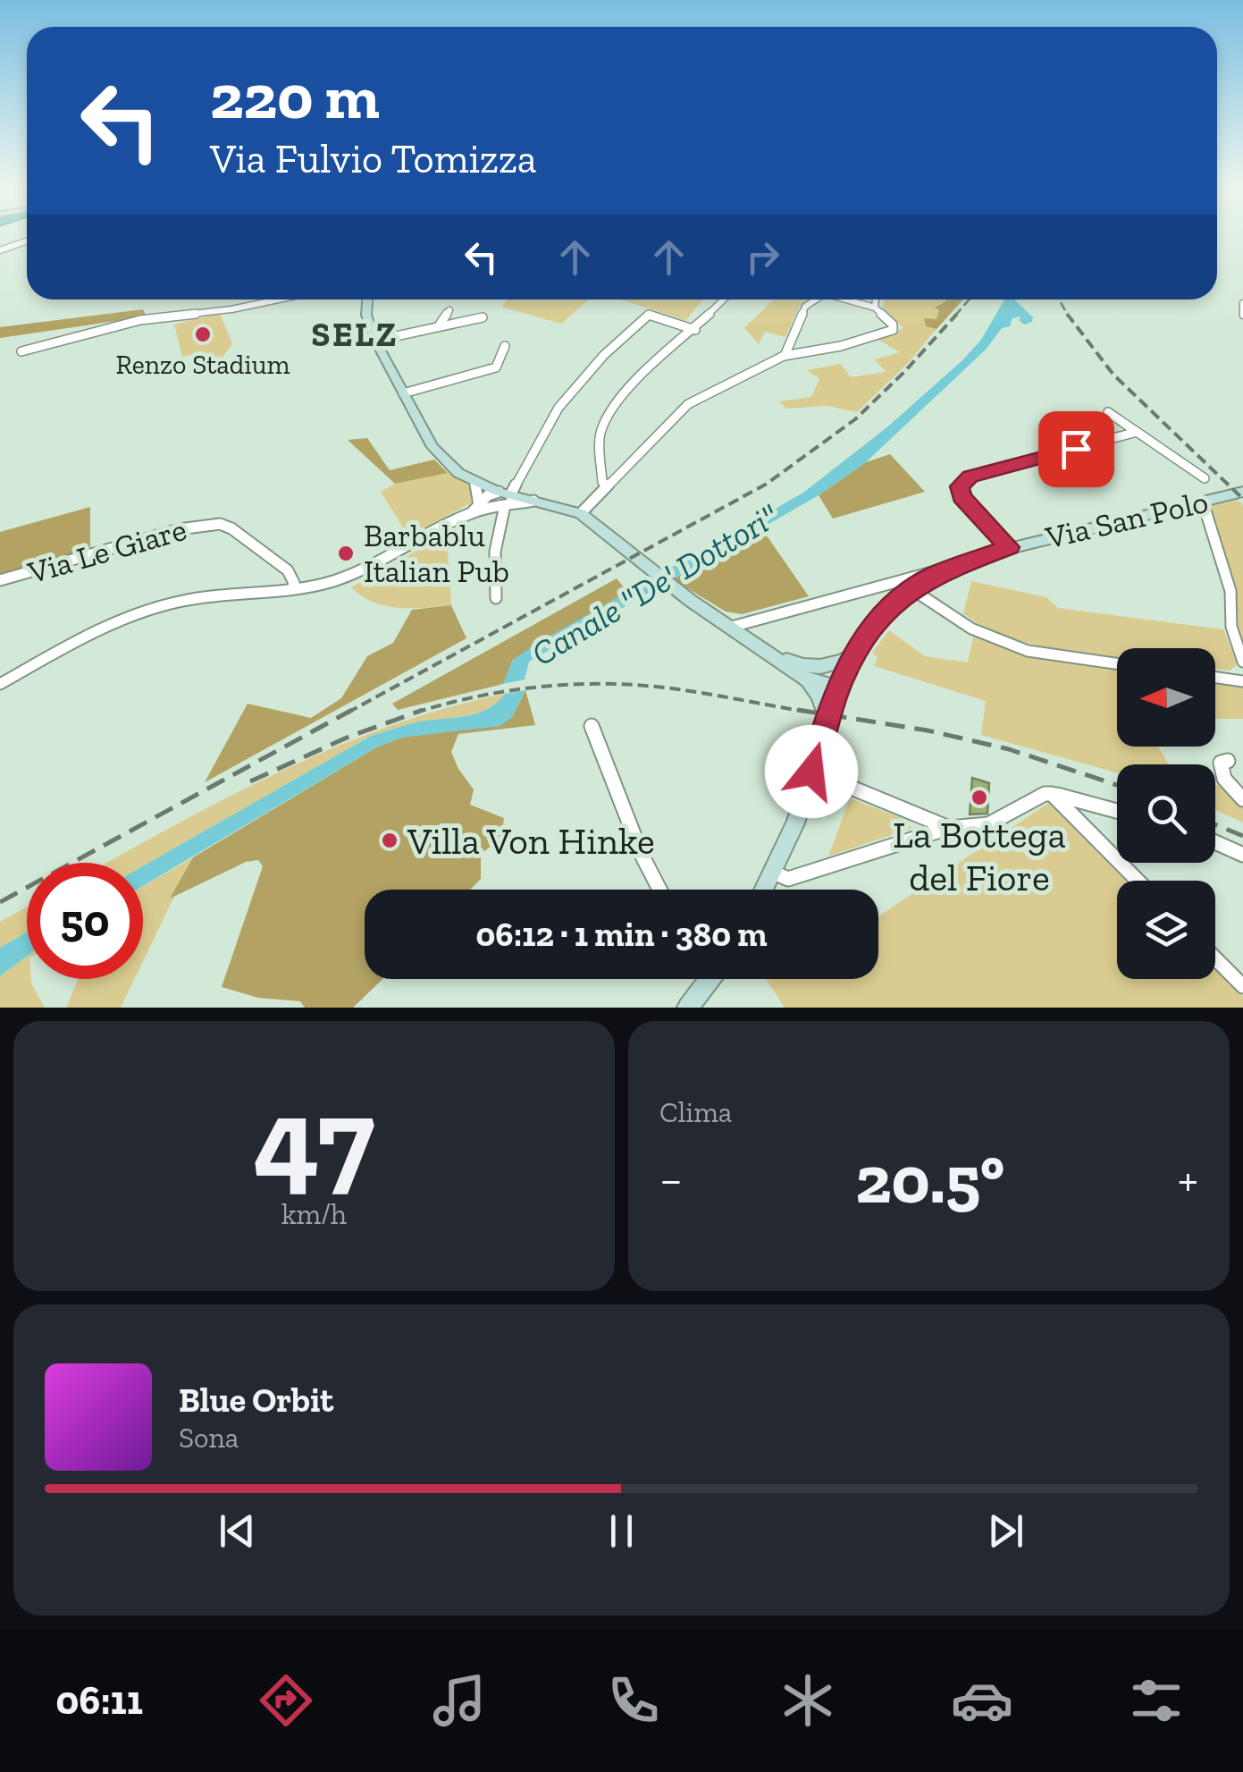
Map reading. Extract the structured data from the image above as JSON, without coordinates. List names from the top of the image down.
{
  "streets": {
    "street": ["Via San Polo", "Via Le Giare"]
  },
  "districts": ["SELZ"],
  "water": ["Canale \"De' Dottori\""],
  "places": [
    "Renzo Stadium",
    "Barbablu Italian Pub",
    "La Bottega del Fiore",
    "Villa Von Hinke"
  ],
  "north": "left",
  "page": {
    "turn": ["220 m", "Via Fulvio Tomizza"],
    "limit": "50",
    "trip": "06:12 · 1 min · 380 m",
    "tile": [
      ["47", "km/h"],
      "Clima"
    ],
    "heat": ["−", "20.5°", "+"],
    "song": ["Blue Orbit", "Sona"],
    "tabs": "06:11"
  }
}
